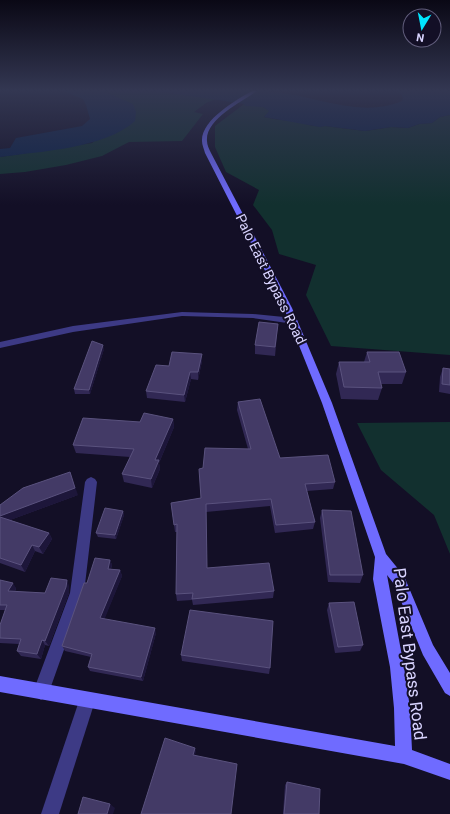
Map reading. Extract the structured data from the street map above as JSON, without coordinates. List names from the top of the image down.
{
  "streets": {
    "main road": ["Palo East Bypass Road"]
  },
  "north": "bottom"
}
